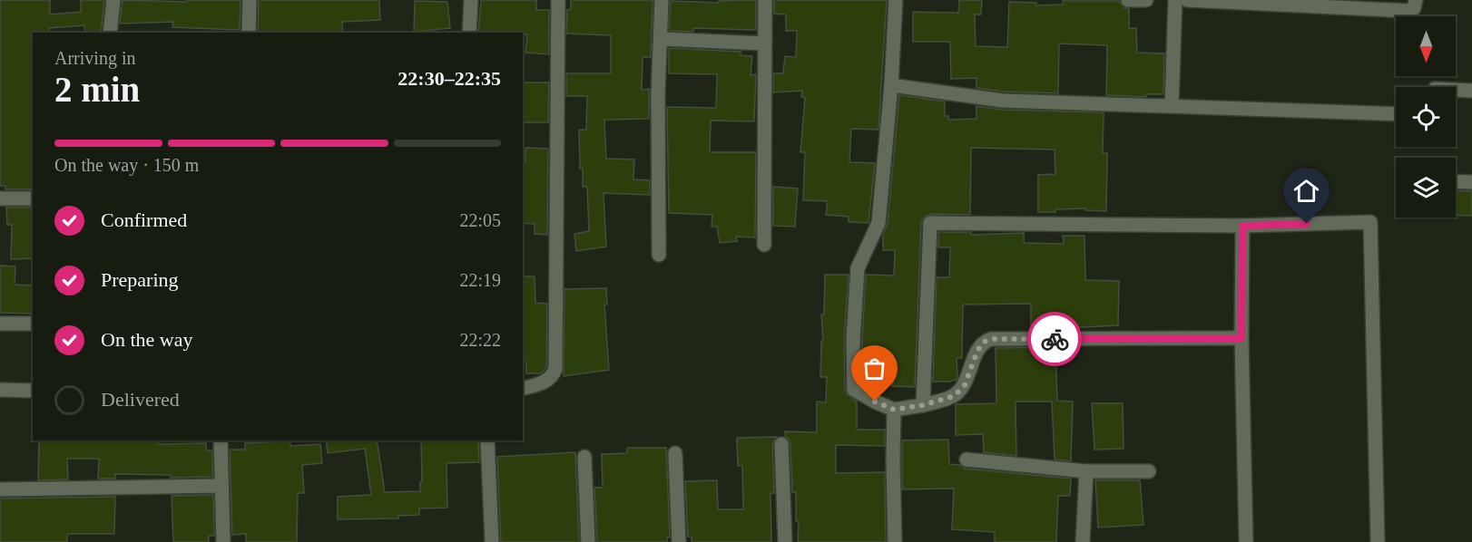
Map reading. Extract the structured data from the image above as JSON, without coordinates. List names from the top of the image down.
{
  "north": "bottom",
  "page": {
    "heading": ["2 min", "Arriving in", "22:30–22:35"],
    "bar": "On the way · 150 m",
    "list": [
      ["Confirmed", "22:05"],
      ["Preparing", "22:19"],
      ["On the way", "22:22"],
      "Delivered"
    ]
  }
}
